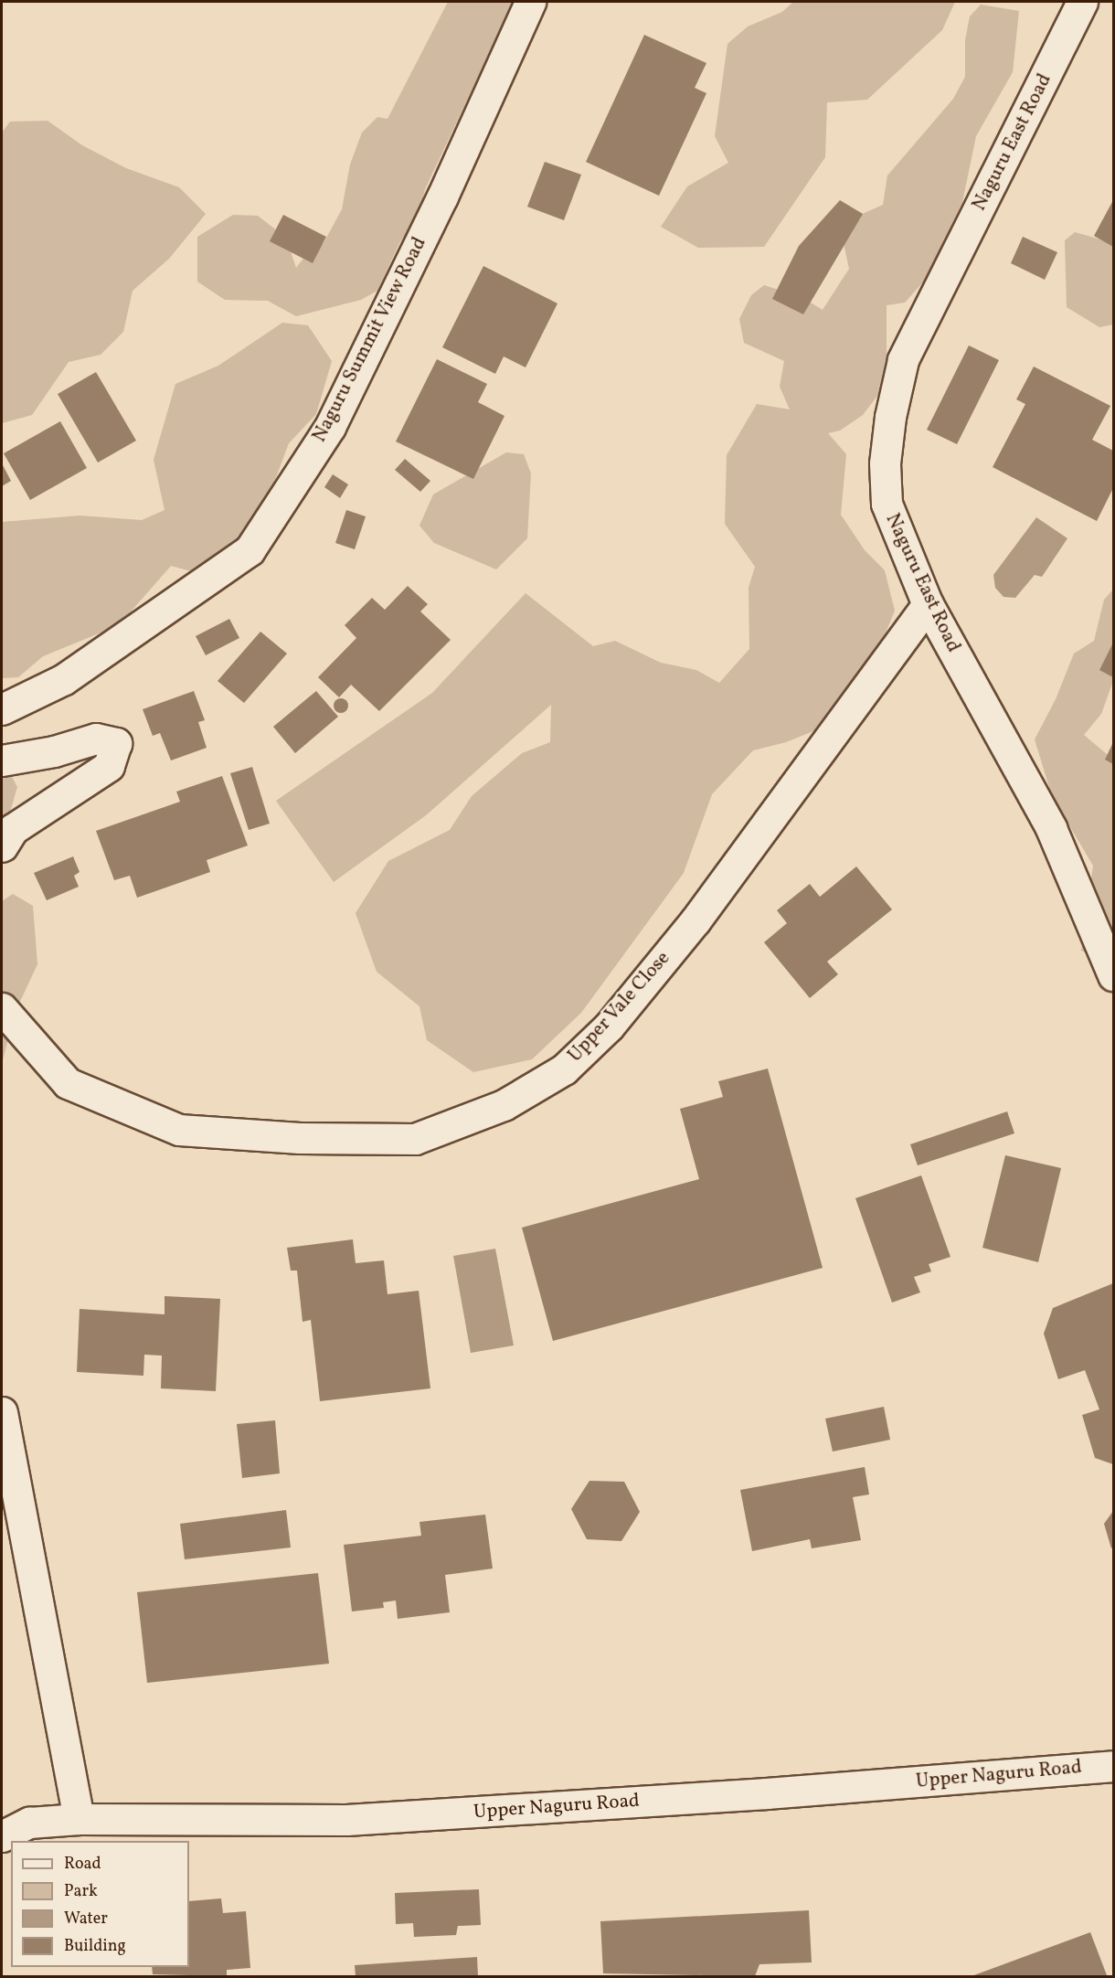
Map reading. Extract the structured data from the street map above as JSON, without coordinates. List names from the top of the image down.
{
  "streets": {
    "street": [
      "Naguru East Road",
      "Naguru Summit View Road",
      "Upper Vale Close",
      "Upper Naguru Road"
    ]
  },
  "crossings": [
    ["Naguru East Road", "Upper Vale Close"]
  ],
  "legend": [
    "Road",
    "Park",
    "Water",
    "Building"
  ]
}
